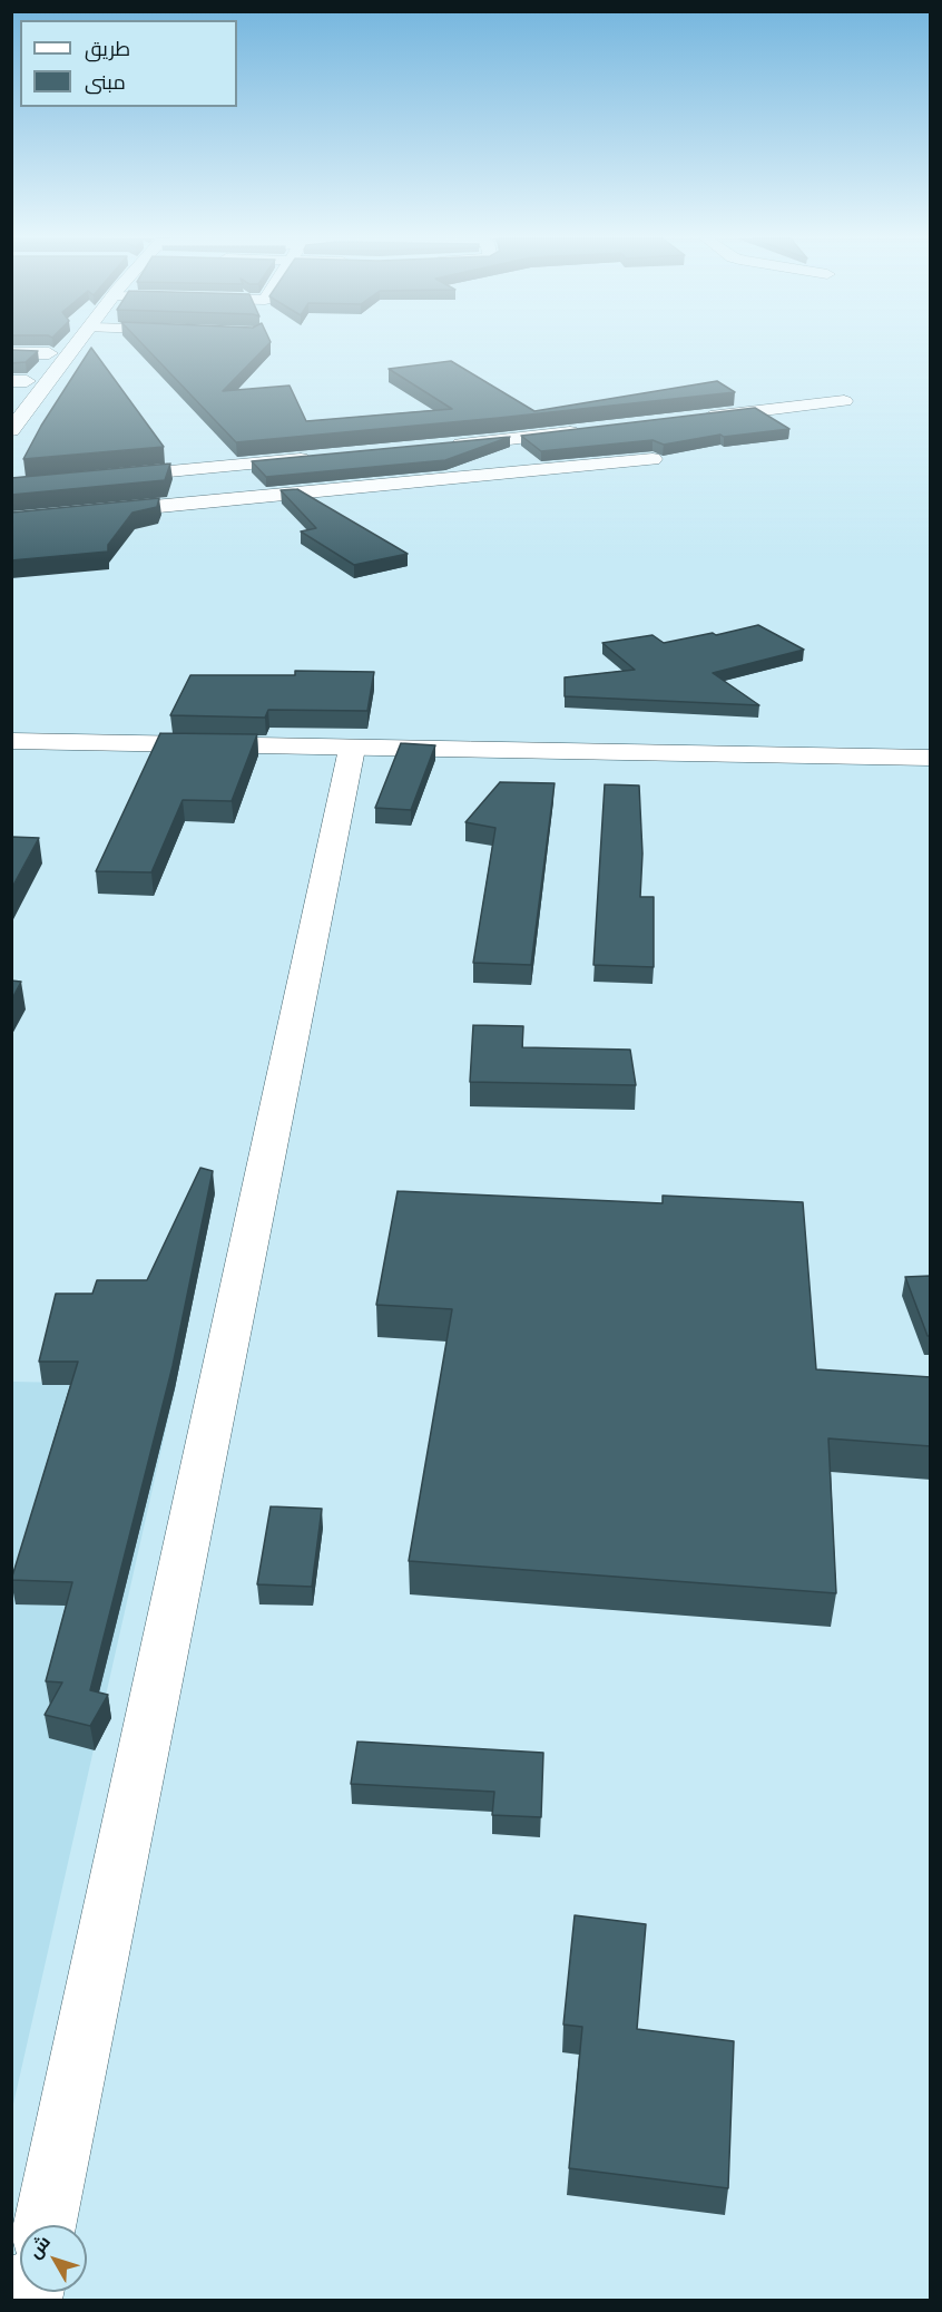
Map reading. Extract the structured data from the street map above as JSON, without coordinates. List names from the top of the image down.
{
  "legend": ["طريق", "مبنى"],
  "north": "top left"
}
